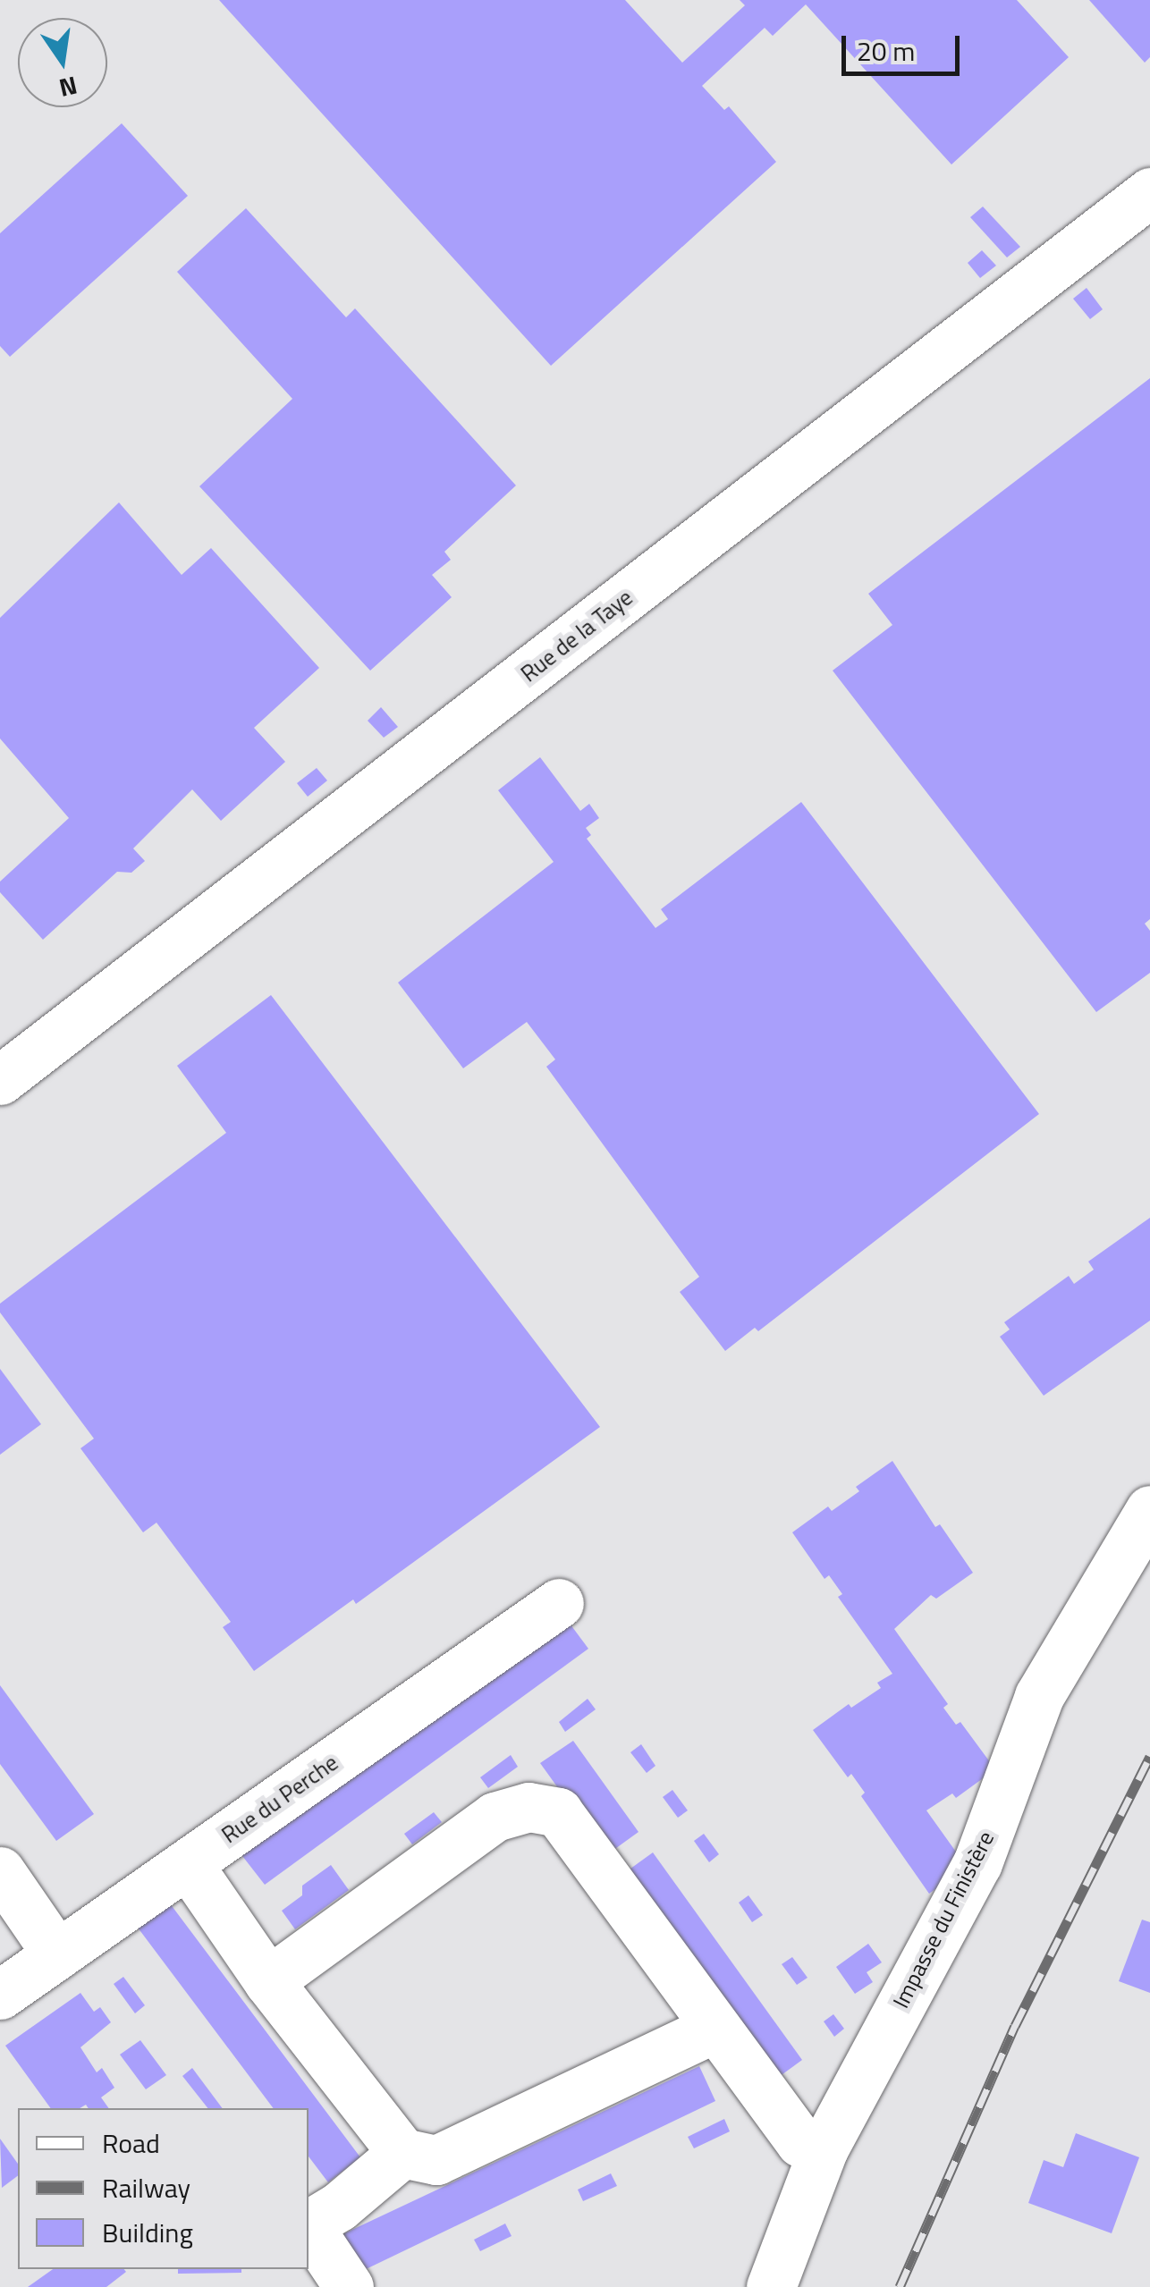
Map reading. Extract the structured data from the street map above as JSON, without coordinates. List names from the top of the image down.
{
  "streets": {
    "street": ["Rue de la Taye", "Rue du Perche", "Impasse du Finistère"]
  },
  "legend": ["Road", "Railway", "Building"],
  "scale_bar": "20 m",
  "north": "bottom"
}
